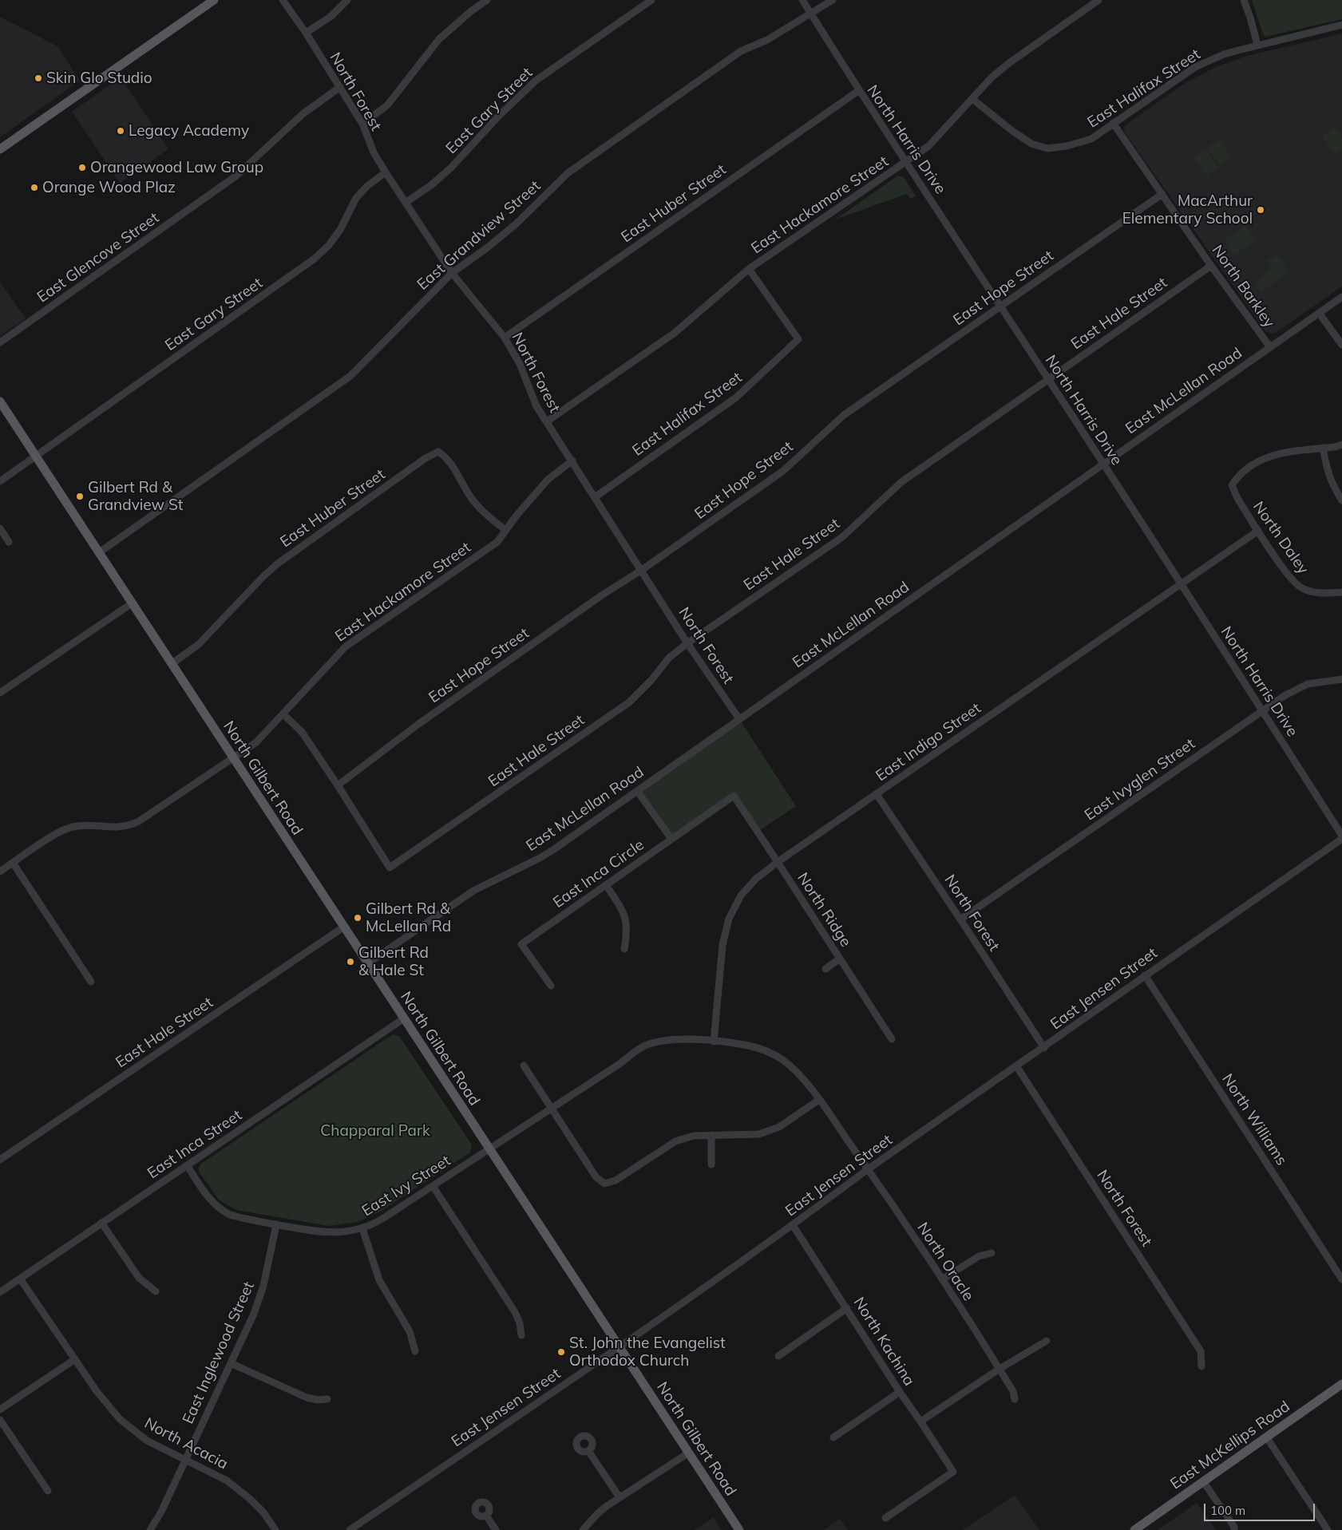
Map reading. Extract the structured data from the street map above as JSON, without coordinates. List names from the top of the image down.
{
  "streets": {
    "main road": ["North Gilbert Road", "East McKellips Road"],
    "street": [
      "East Halifax Street",
      "North Forest",
      "East Gary Street",
      "North Harris Drive",
      "East Huber Street",
      "East Hackamore Street",
      "East Grandview Street",
      "East Glencove Street",
      "North Barkley",
      "East Hope Street",
      "East Hale Street",
      "East McLellan Road",
      "North Daley",
      "East Indigo Street",
      "East Ivyglen Street",
      "East Inca Circle",
      "North Ridge",
      "East Jensen Street",
      "North Williams",
      "East Inca Street",
      "East Ivy Street",
      "North Oracle",
      "North Kachina",
      "East Inglewood Street",
      "North Acacia"
    ]
  },
  "crossings": [
    ["East Halifax Street", "North Forest"],
    ["East Halifax Street", "East Hackamore Street"],
    ["East Halifax Street", "North Barkley"],
    ["North Forest", "East Gary Street"],
    ["North Forest", "East Huber Street"],
    ["North Forest", "East Hackamore Street"],
    ["North Forest", "East Grandview Street"],
    ["North Forest", "East Glencove Street"],
    ["North Forest", "East Hope Street"],
    ["North Forest", "East Hale Street"],
    ["North Forest", "East McLellan Road"],
    ["North Forest", "East Indigo Street"],
    ["North Forest", "East Ivyglen Street"],
    ["North Forest", "East Jensen Street"],
    ["East Gary Street", "North Gilbert Road"],
    ["North Harris Drive", "East Huber Street"],
    ["North Harris Drive", "East Hackamore Street"],
    ["North Harris Drive", "East Grandview Street"],
    ["North Harris Drive", "East Hope Street"],
    ["North Harris Drive", "East Hale Street"],
    ["North Harris Drive", "East McLellan Road"],
    ["North Harris Drive", "East Indigo Street"],
    ["North Harris Drive", "East Ivyglen Street"],
    ["East Huber Street", "East Hackamore Street"],
    ["East Huber Street", "North Gilbert Road"],
    ["East Hackamore Street", "North Gilbert Road"],
    ["East Grandview Street", "North Gilbert Road"],
    ["North Barkley", "East Hope Street"],
    ["North Barkley", "East Hale Street"],
    ["North Barkley", "East McLellan Road"],
    ["East Hope Street", "East Hale Street"],
    ["East Hale Street", "North Gilbert Road"],
    ["East McLellan Road", "North Gilbert Road"],
    ["North Daley", "East Indigo Street"],
    ["East Indigo Street", "North Ridge"],
    ["East Indigo Street", "East Ivy Street"],
    ["North Gilbert Road", "East Jensen Street"],
    ["North Gilbert Road", "East Inca Street"],
    ["North Gilbert Road", "East Ivy Street"],
    ["East Inca Circle", "North Ridge"],
    ["East Jensen Street", "North Williams"],
    ["East Jensen Street", "North Oracle"],
    ["East Jensen Street", "North Kachina"],
    ["East Inca Street", "East Ivy Street"],
    ["East Inca Street", "North Acacia"],
    ["East Ivy Street", "East Inglewood Street"],
    ["East Inglewood Street", "North Acacia"]
  ],
  "parks": ["Chapparal Park"],
  "places": [
    "Skin Glo Studio",
    "Legacy Academy",
    "Orangewood Law Group",
    "Orange Wood Plaz",
    "MacArthur Elementary School",
    "Gilbert Rd & Grandview St",
    "Gilbert Rd & McLellan Rd",
    "Gilbert Rd & Hale St",
    "St. John the Evangelist Orthodox Church"
  ],
  "scale_bar": "100 m"
}
